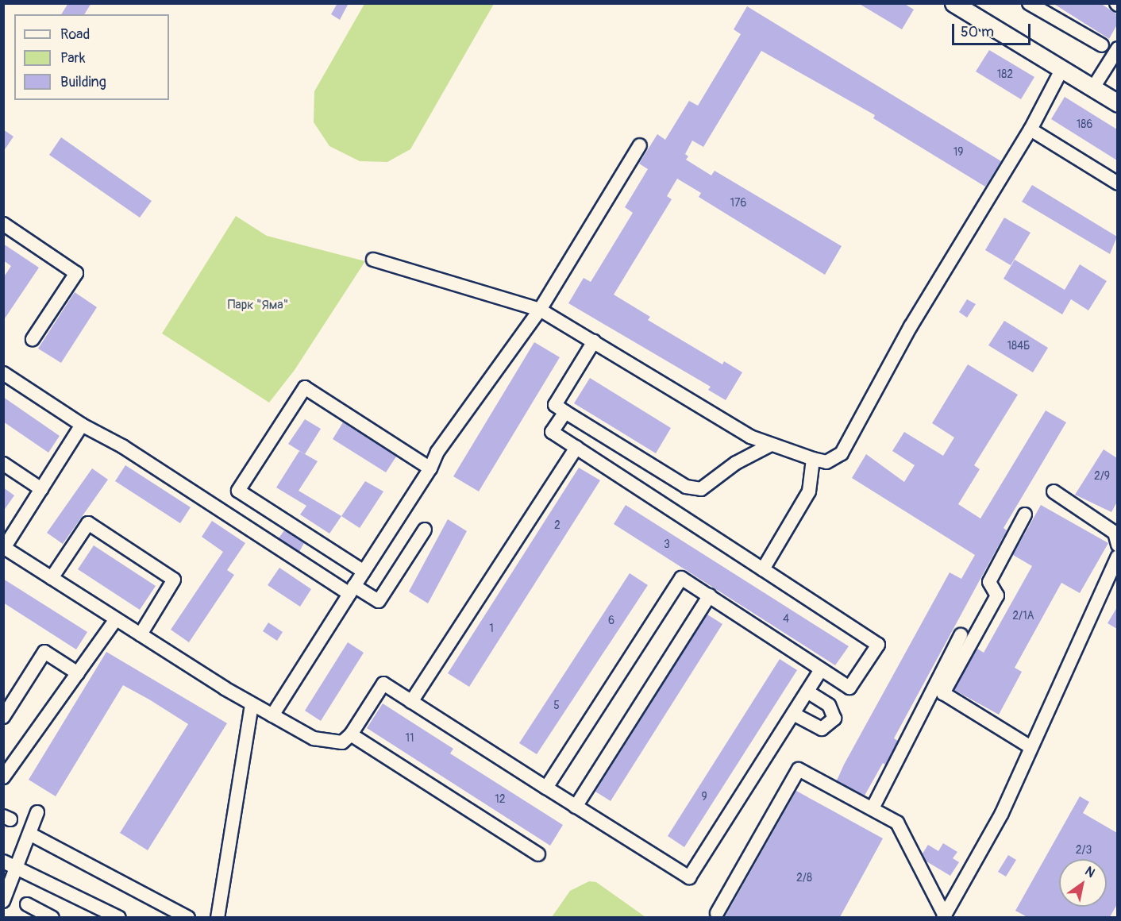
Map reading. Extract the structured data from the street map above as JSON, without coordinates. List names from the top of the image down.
{
  "parks": ["Парк \"Яма\""],
  "house_numbers": [
    "182",
    "186",
    "19",
    "176",
    "184Б",
    "2/9",
    "2",
    "3",
    "2/1А",
    "4",
    "6",
    "1",
    "5",
    "11",
    "9",
    "12",
    "2/3",
    "2/8"
  ],
  "legend": ["Road", "Park", "Building"],
  "scale_bar": "50 m",
  "north": "top right"
}
